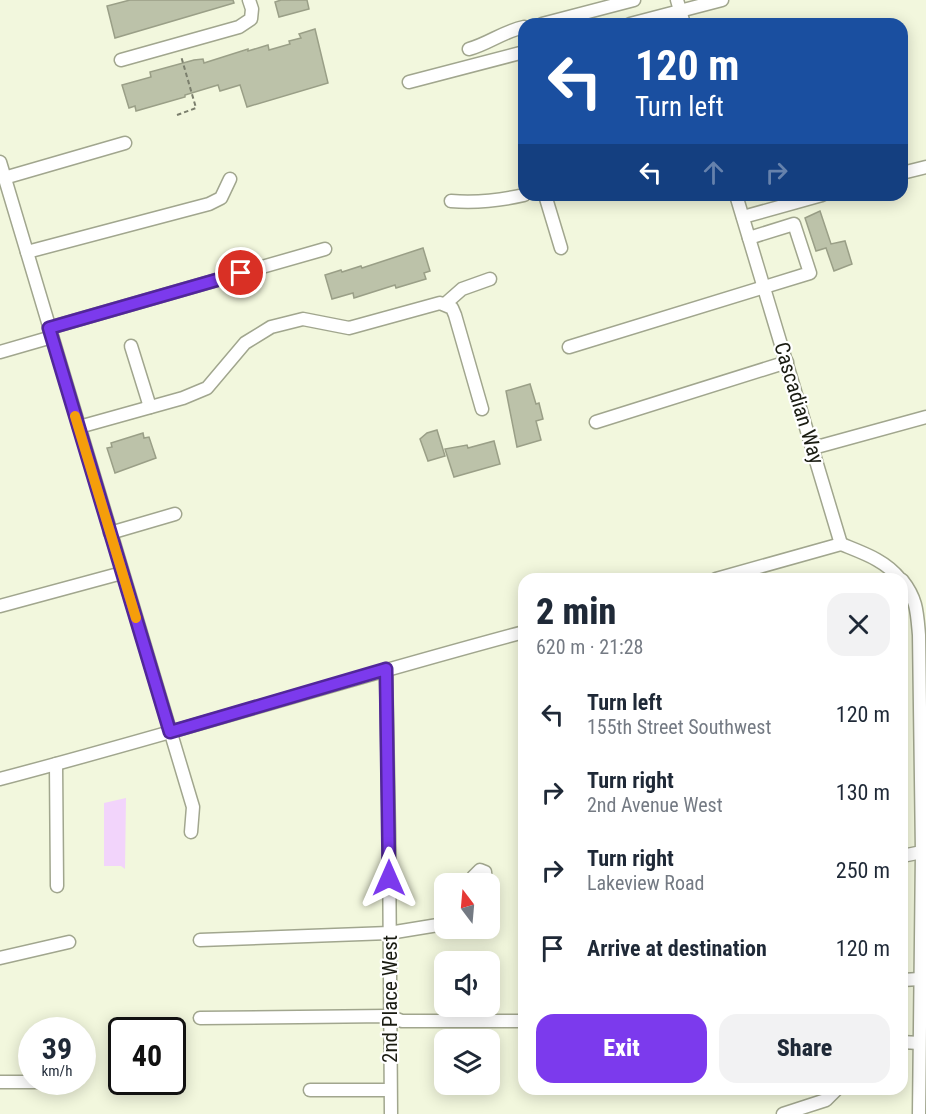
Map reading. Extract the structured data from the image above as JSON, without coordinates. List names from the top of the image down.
{
  "streets": {
    "street": ["Cascadian Way", "2nd Place West"]
  },
  "north": "top",
  "page": {
    "turn": ["120 m", "Turn left"],
    "heading": ["2 min", "620 m · 21:28"],
    "list": [
      {
        "name": "Turn left",
        "note": "155th Street Southwest",
        "value": "120 m"
      },
      {
        "name": "Turn right",
        "note": "2nd Avenue West",
        "value": "130 m"
      },
      {
        "name": "Turn right",
        "note": "Lakeview Road",
        "value": "250 m"
      },
      {
        "name": "Arrive at destination",
        "value": "120 m"
      }
    ],
    "buttons": ["Exit", "Share"],
    "speed": "39 km/h",
    "limit": "40"
  }
}
